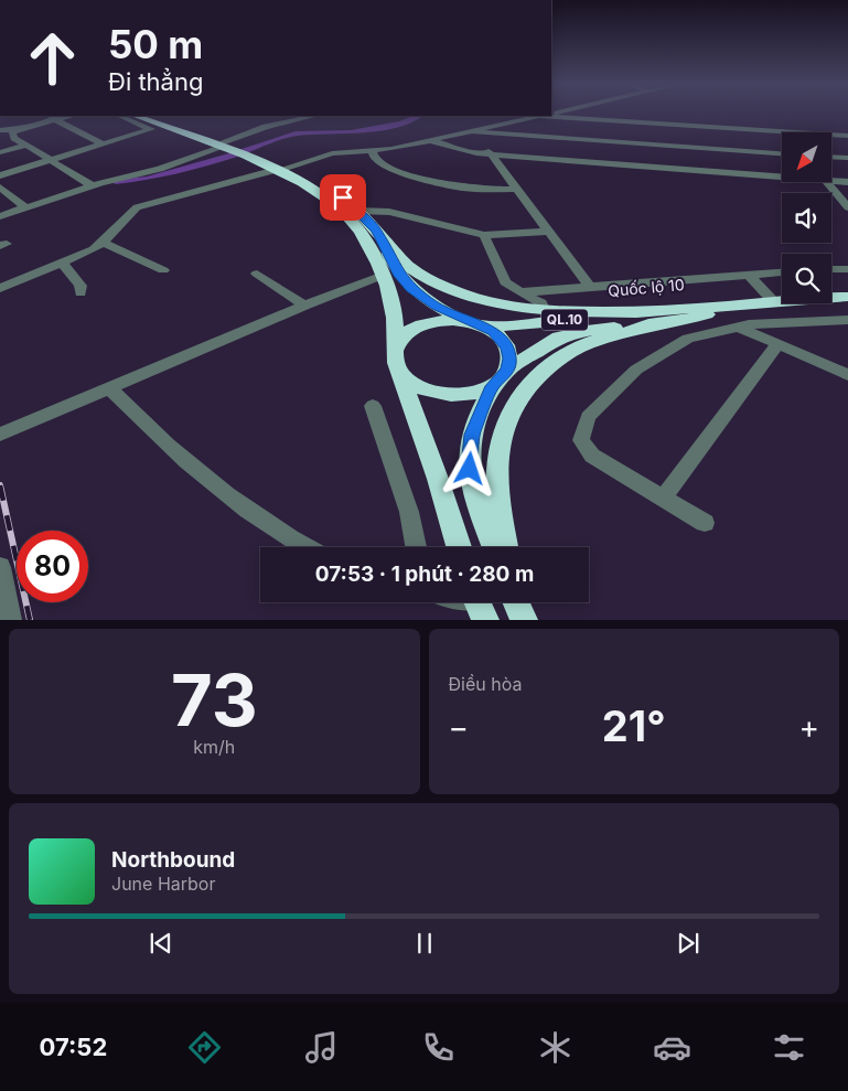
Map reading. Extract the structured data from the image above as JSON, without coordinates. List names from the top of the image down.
{
  "streets": {
    "highway": ["Quốc lộ 10", "QL.10"]
  },
  "crossings": [
    ["Quốc lộ 10", "QL.10"]
  ],
  "north": "bottom left",
  "page": {
    "turn": ["50 m", "Đi thẳng"],
    "limit": "80",
    "trip": "07:53 · 1 phút · 280 m",
    "tile": [
      ["73", "km/h"],
      "Điều hòa"
    ],
    "heat": ["−", "21°", "+"],
    "song": ["Northbound", "June Harbor"],
    "tabs": "07:52"
  }
}
